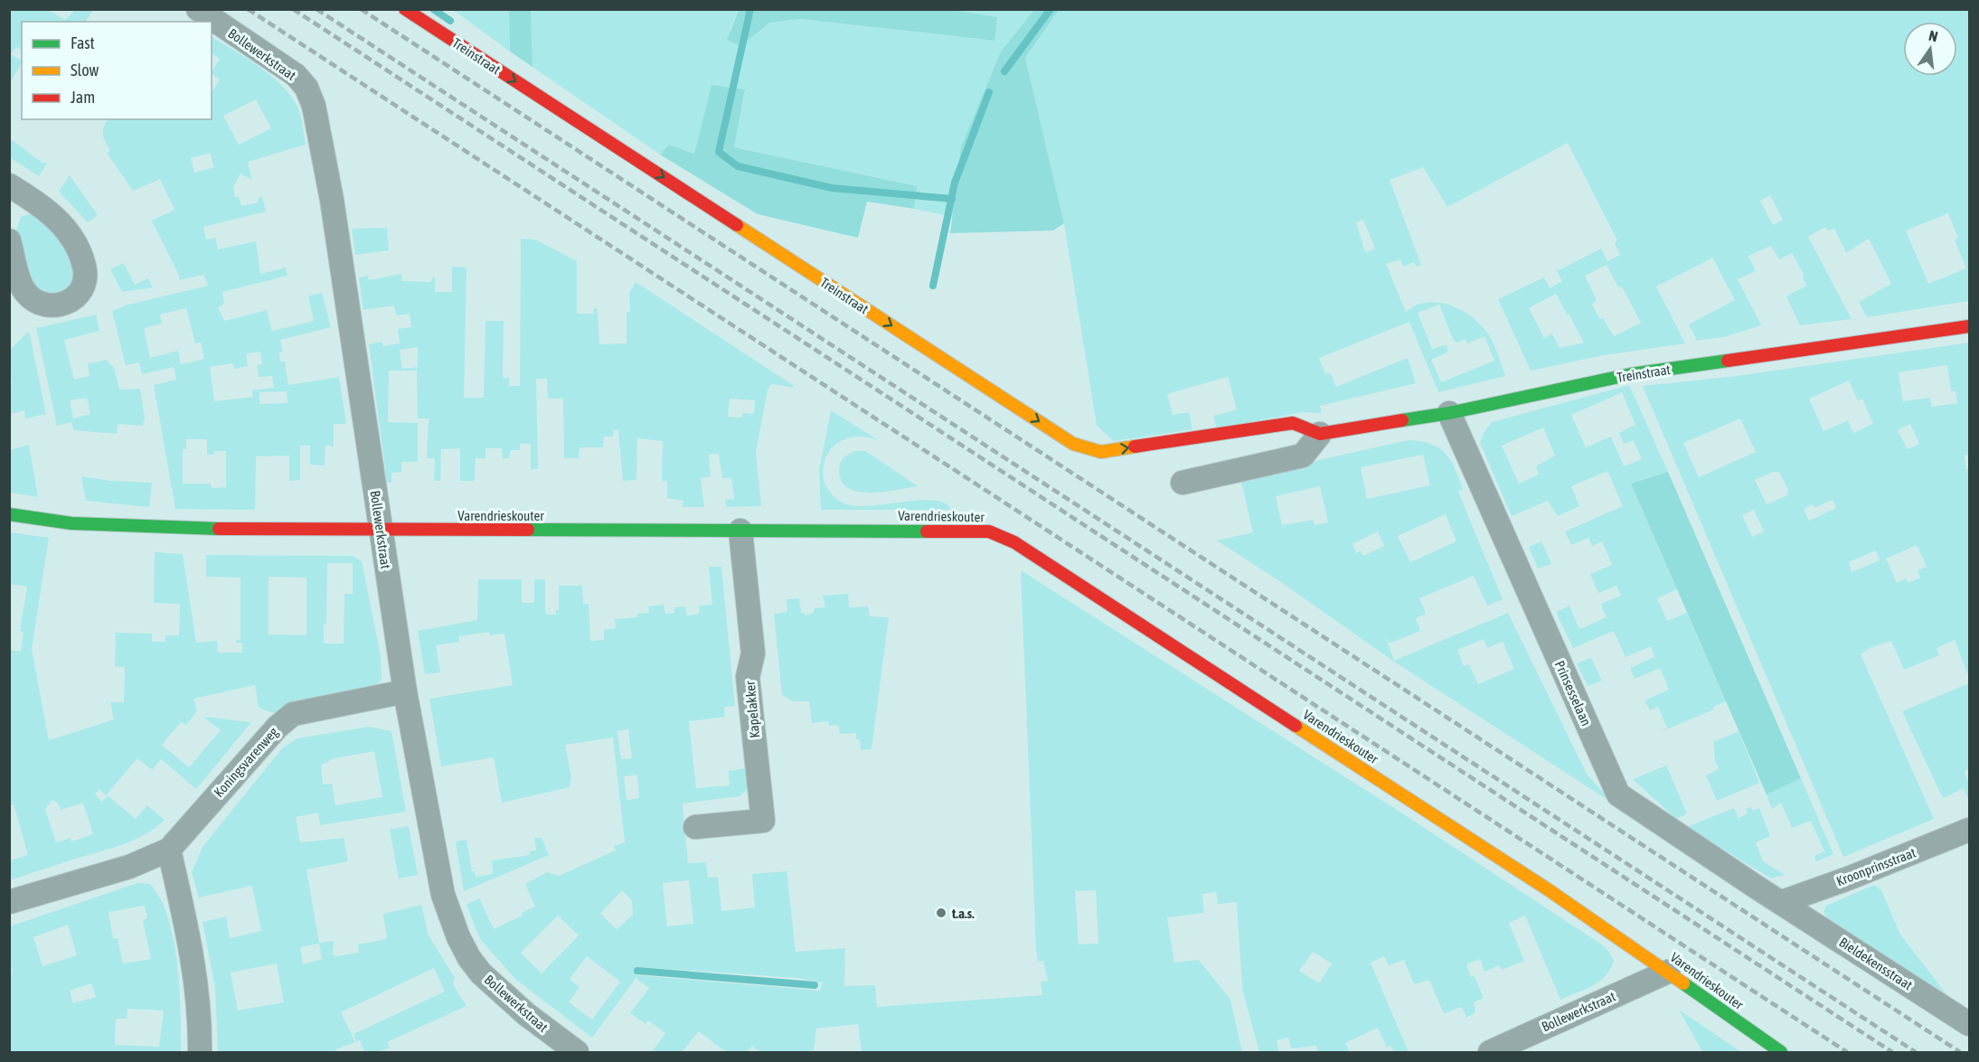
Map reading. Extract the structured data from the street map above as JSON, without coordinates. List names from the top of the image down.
{
  "streets": {
    "street": [
      "Bollewerkstraat",
      "Treinstraat",
      "Varendrieskouter",
      "Prinsesselaan",
      "Kapelakker",
      "Koningsvarenweg",
      "Kroonprinsstraat",
      "Bieldekensstraat"
    ]
  },
  "crossings": [
    ["Bollewerkstraat", "Varendrieskouter"],
    ["Bollewerkstraat", "Koningsvarenweg"],
    ["Treinstraat", "Prinsesselaan"],
    ["Varendrieskouter", "Kapelakker"],
    ["Prinsesselaan", "Kroonprinsstraat"],
    ["Prinsesselaan", "Bieldekensstraat"],
    ["Kroonprinsstraat", "Bieldekensstraat"]
  ],
  "one_way": ["Treinstraat"],
  "places": ["t.a.s."],
  "legend": ["Fast", "Slow", "Jam"],
  "north": "top"
}
